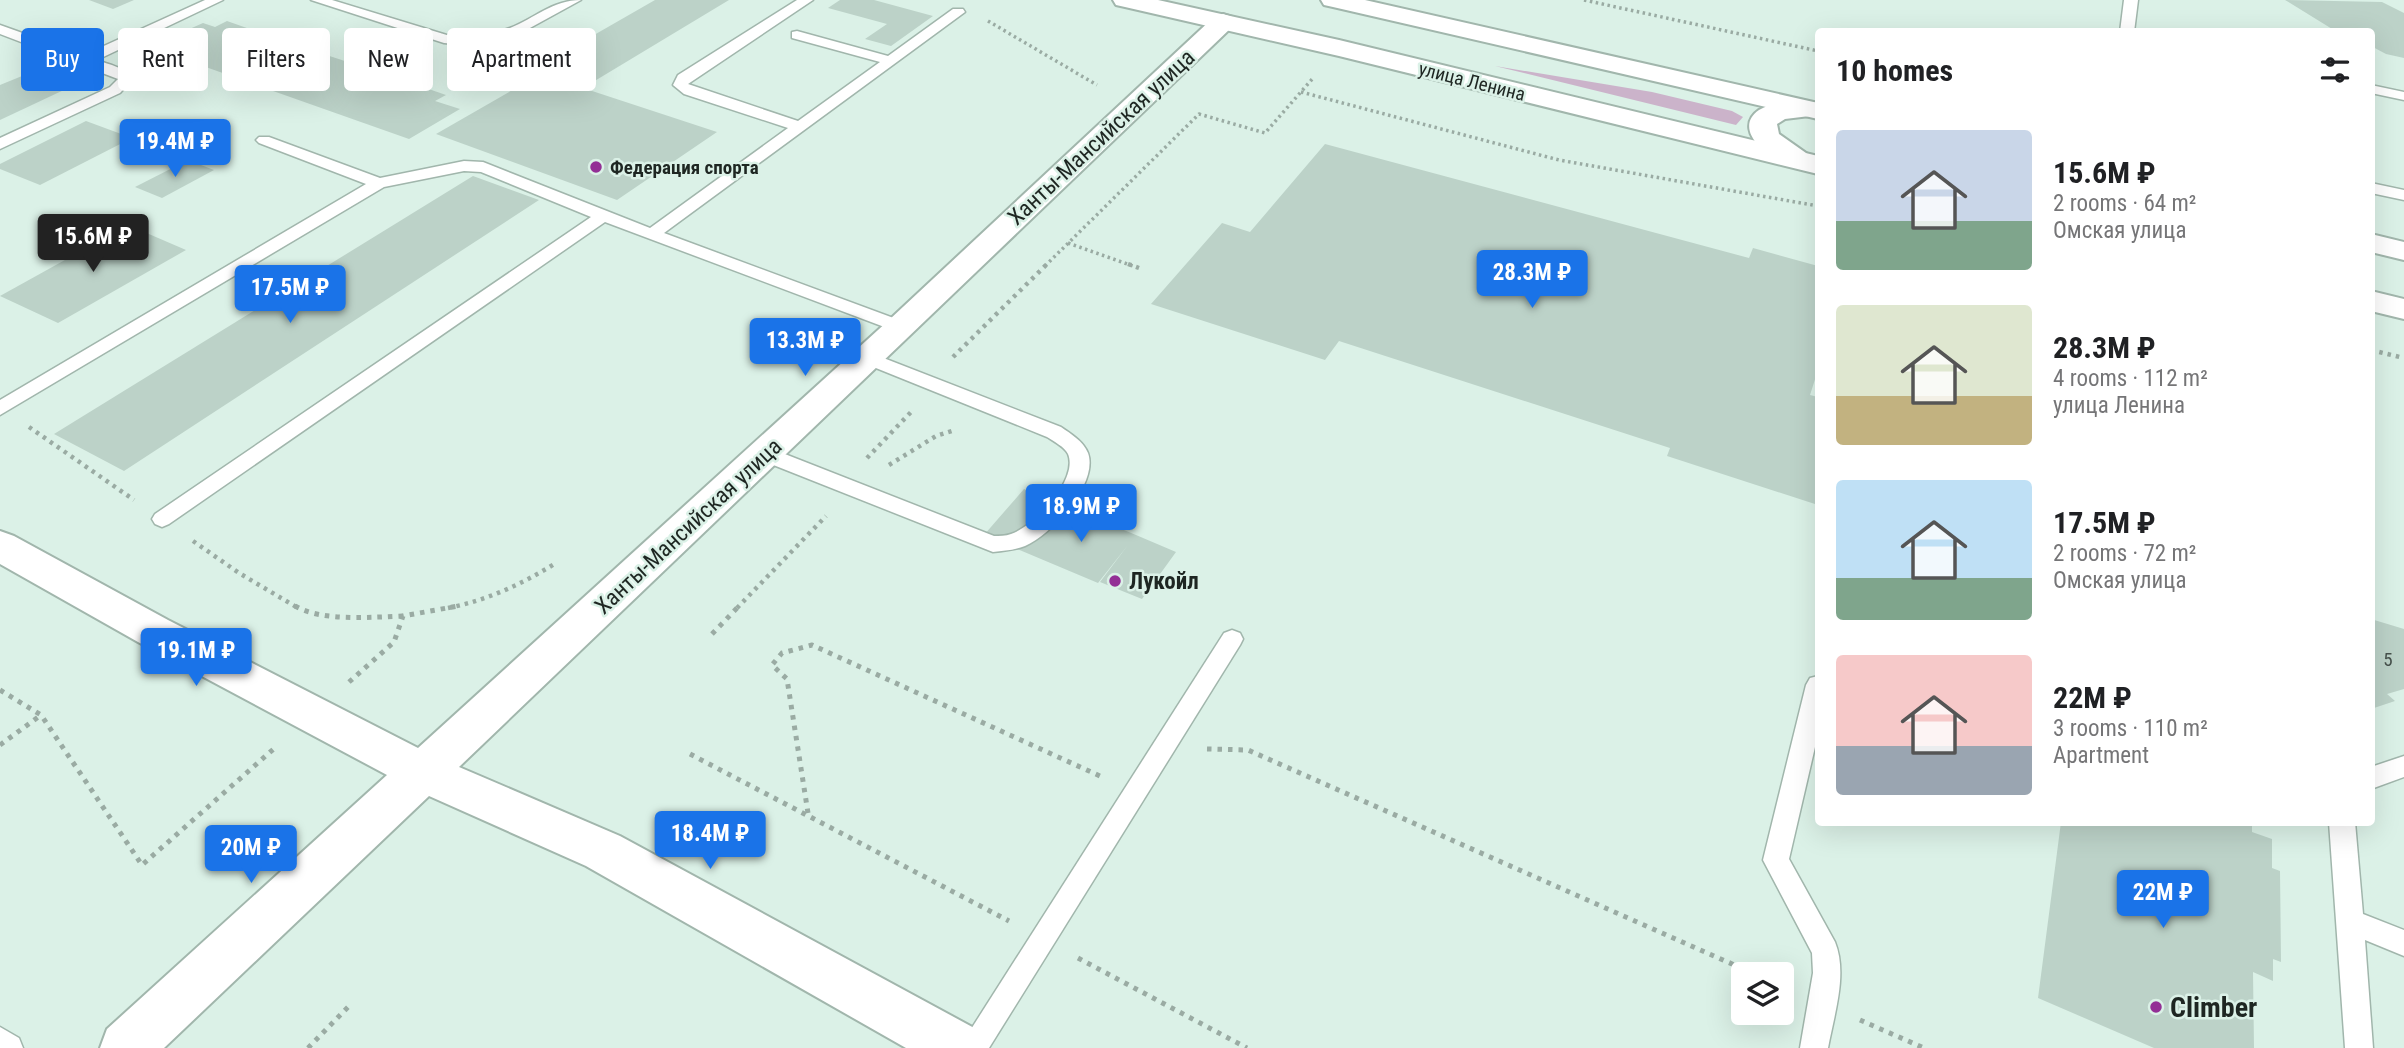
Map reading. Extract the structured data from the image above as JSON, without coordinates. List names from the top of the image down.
{
  "streets": {
    "main road": ["улица Ленина", "Ханты-Мансийская улица"]
  },
  "crossings": [
    ["улица Ленина", "Ханты-Мансийская улица"]
  ],
  "places": ["Федерация спорта", "Лукойл", "Climber"],
  "house_numbers": ["5"],
  "page": {
    "chip": [
      "Buy",
      "Rent",
      "Filters",
      "New",
      "Apartment"
    ],
    "heading": "10 homes",
    "list": [
      {
        "name": "15.6M ₽",
        "note": "2 rooms · 64 m² · Омская улица"
      },
      {
        "name": "28.3M ₽",
        "note": "4 rooms · 112 m² · улица Ленина"
      },
      {
        "name": "17.5M ₽",
        "note": "2 rooms · 72 m² · Омская улица"
      },
      {
        "name": "22M ₽",
        "note": "3 rooms · 110 m² · Apartment"
      }
    ],
    "price": [
      "19.4M ₽",
      "15.6M ₽",
      "28.3M ₽",
      "17.5M ₽",
      "13.3M ₽",
      "18.9M ₽",
      "19.1M ₽",
      "18.4M ₽",
      "20M ₽",
      "22M ₽"
    ]
  }
}
